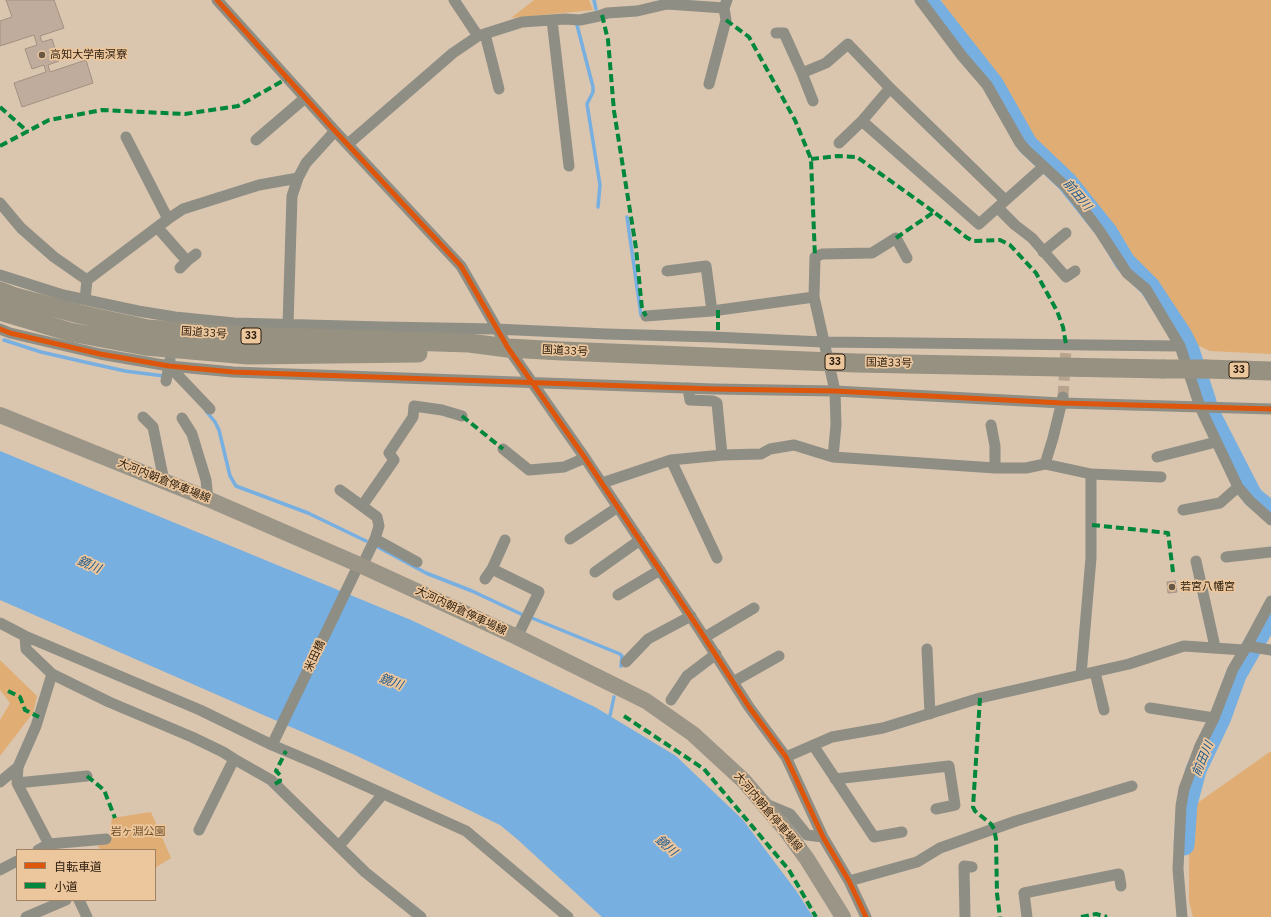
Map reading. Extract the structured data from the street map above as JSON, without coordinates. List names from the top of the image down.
{
  "streets": {
    "highway": ["国道33号", "33"],
    "main road": ["大河内朝倉停車場線"],
    "street": ["米田橋"]
  },
  "crossings": [
    ["大河内朝倉停車場線", "米田橋"]
  ],
  "water": ["前田川", "鏡川"],
  "parks": ["岩ヶ淵公園"],
  "places": ["高知大学南溟寮", "若宮八幡宮"],
  "legend": ["自転車道", "小道"]
}
